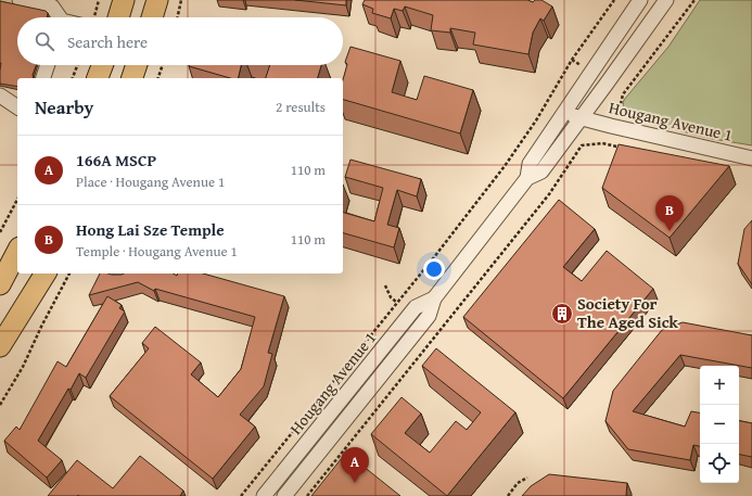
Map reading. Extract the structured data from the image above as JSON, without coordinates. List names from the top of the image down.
{
  "streets": {
    "street": ["Hougang Avenue 1"]
  },
  "places": {
    "building": ["Society For The Aged Sick"]
  },
  "page": {
    "search": "Search here",
    "heading": ["Nearby", "2 results"],
    "list": [
      {
        "mark": "A",
        "name": "166A MSCP",
        "note": "Place · Hougang Avenue 1",
        "value": "110 m"
      },
      {
        "mark": "B",
        "name": "Hong Lai Sze Temple",
        "note": "Temple · Hougang Avenue 1",
        "value": "110 m"
      }
    ],
    "pins": ["B", "A"],
    "map_buttons": ["+", "−"]
  }
}
